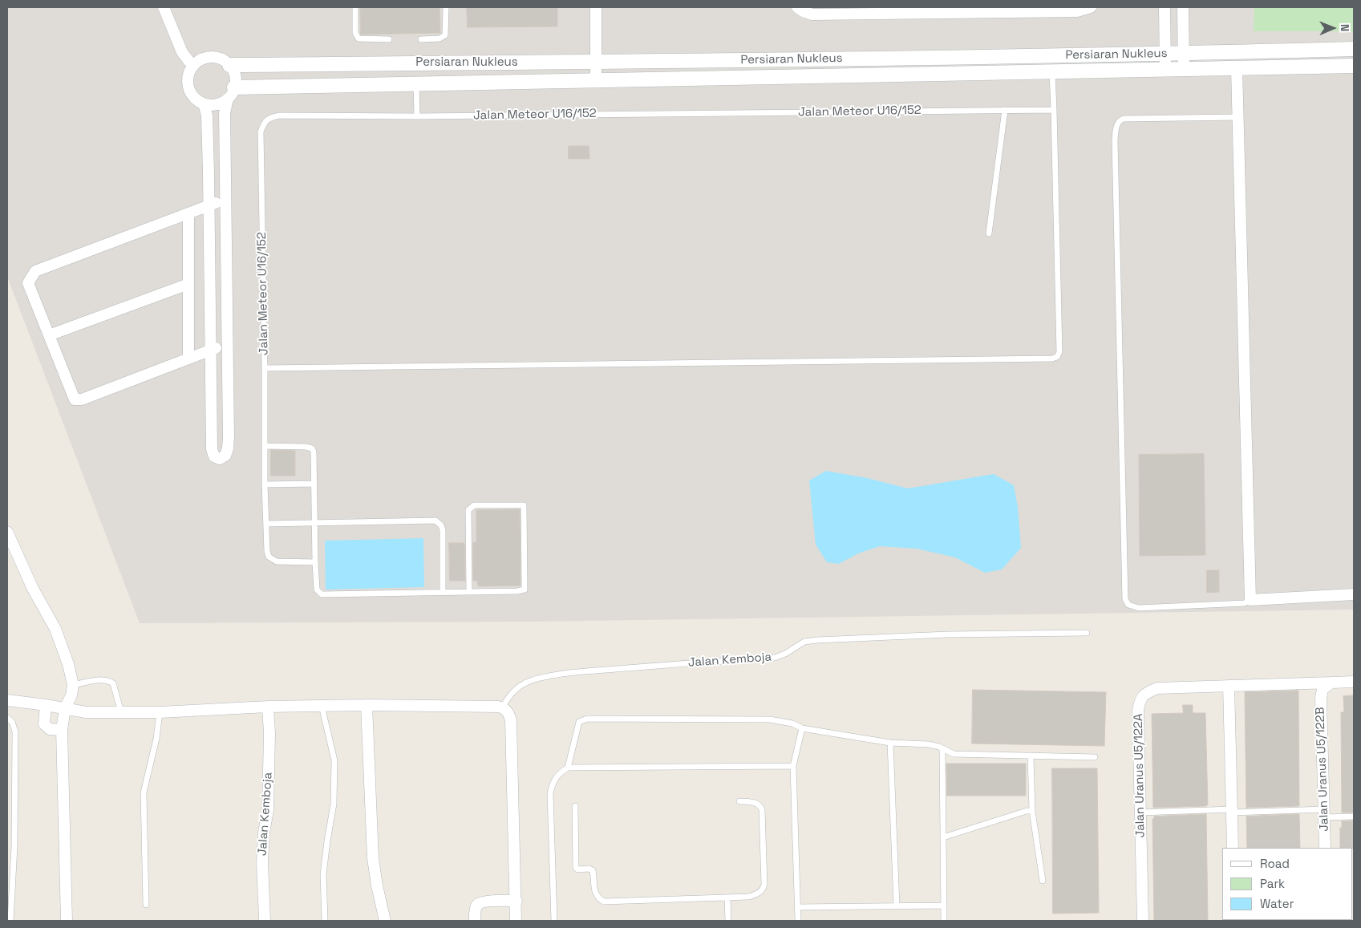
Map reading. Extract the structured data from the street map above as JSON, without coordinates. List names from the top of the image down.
{
  "streets": {
    "street": [
      "Persiaran Nukleus",
      "Jalan Kemboja",
      "Jalan Uranus U5/122B",
      "Jalan Uranus U5/122A"
    ],
    "lane": ["Jalan Meteor U16/152"]
  },
  "crossings": [
    ["Jalan Uranus U5/122B", "Jalan Uranus U5/122A"]
  ],
  "legend": ["Road", "Park", "Water"],
  "north": "right"
}
